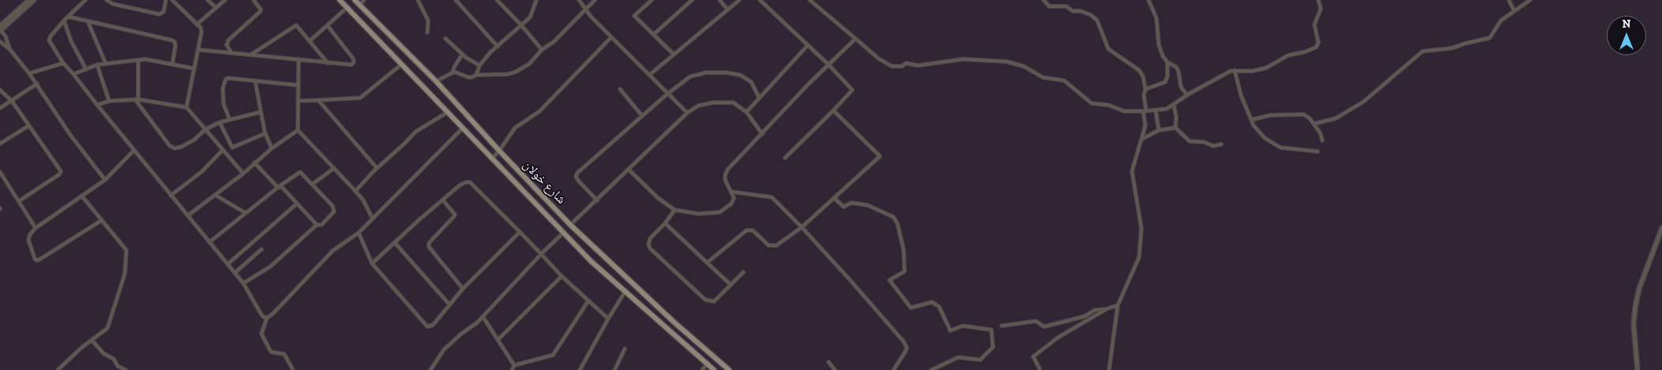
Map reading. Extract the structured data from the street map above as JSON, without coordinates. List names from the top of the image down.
{
  "streets": {
    "main road": ["شارع خولان"]
  },
  "north": "top"
}
